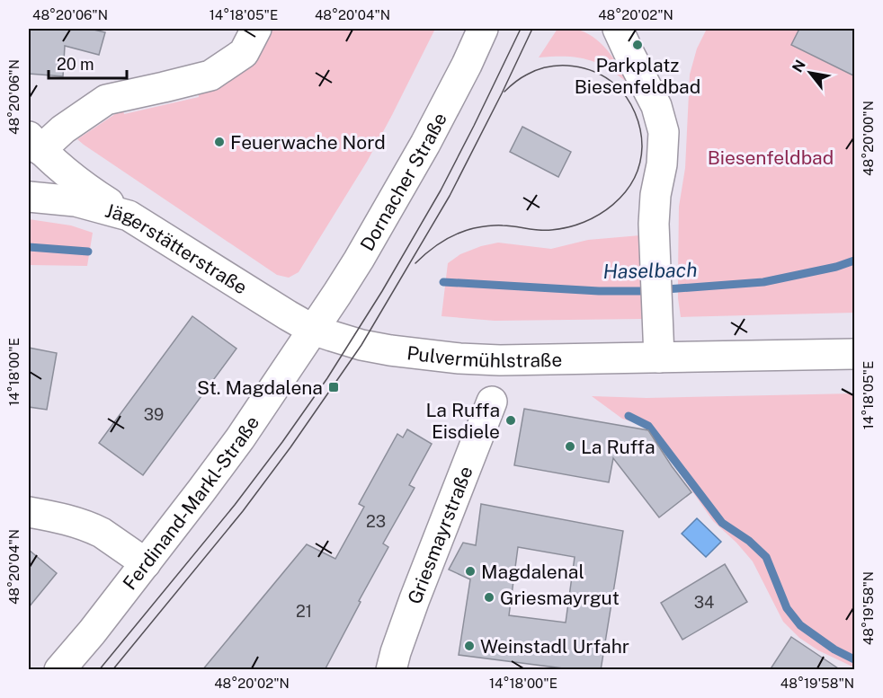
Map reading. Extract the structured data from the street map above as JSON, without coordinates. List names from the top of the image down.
{
  "streets": {
    "street": [
      "Dornacher Straße",
      "Jägerstätterstraße",
      "Pulvermühlstraße",
      "Ferdinand-Markl-Straße",
      "Griesmayrstraße"
    ]
  },
  "crossings": [
    ["Dornacher Straße", "Jägerstätterstraße"],
    ["Dornacher Straße", "Pulvermühlstraße"],
    ["Dornacher Straße", "Ferdinand-Markl-Straße"],
    ["Jägerstätterstraße", "Pulvermühlstraße"],
    ["Jägerstätterstraße", "Ferdinand-Markl-Straße"],
    ["Pulvermühlstraße", "Ferdinand-Markl-Straße"]
  ],
  "water": ["Haselbach"],
  "parks": ["Biesenfeldbad"],
  "places": {
    "other": [
      "Parkplatz Biesenfeldbad",
      "Feuerwache Nord",
      "La Ruffa Eisdiele",
      "La Ruffa",
      "Magdalenal",
      "Griesmayrgut",
      "Weinstadl Urfahr"
    ],
    "transit": ["St. Magdalena"]
  },
  "house_numbers": [
    "39",
    "23",
    "34",
    "21"
  ],
  "scale_bar": "20 m",
  "north": "top left",
  "coordinates": [
    "48°20'06\"N",
    "14°18'05\"E",
    "48°20'04\"N",
    "48°20'02\"N",
    "48°20'00\"N",
    "14°18'00\"E",
    "48°19'58\"N"
  ]
}
